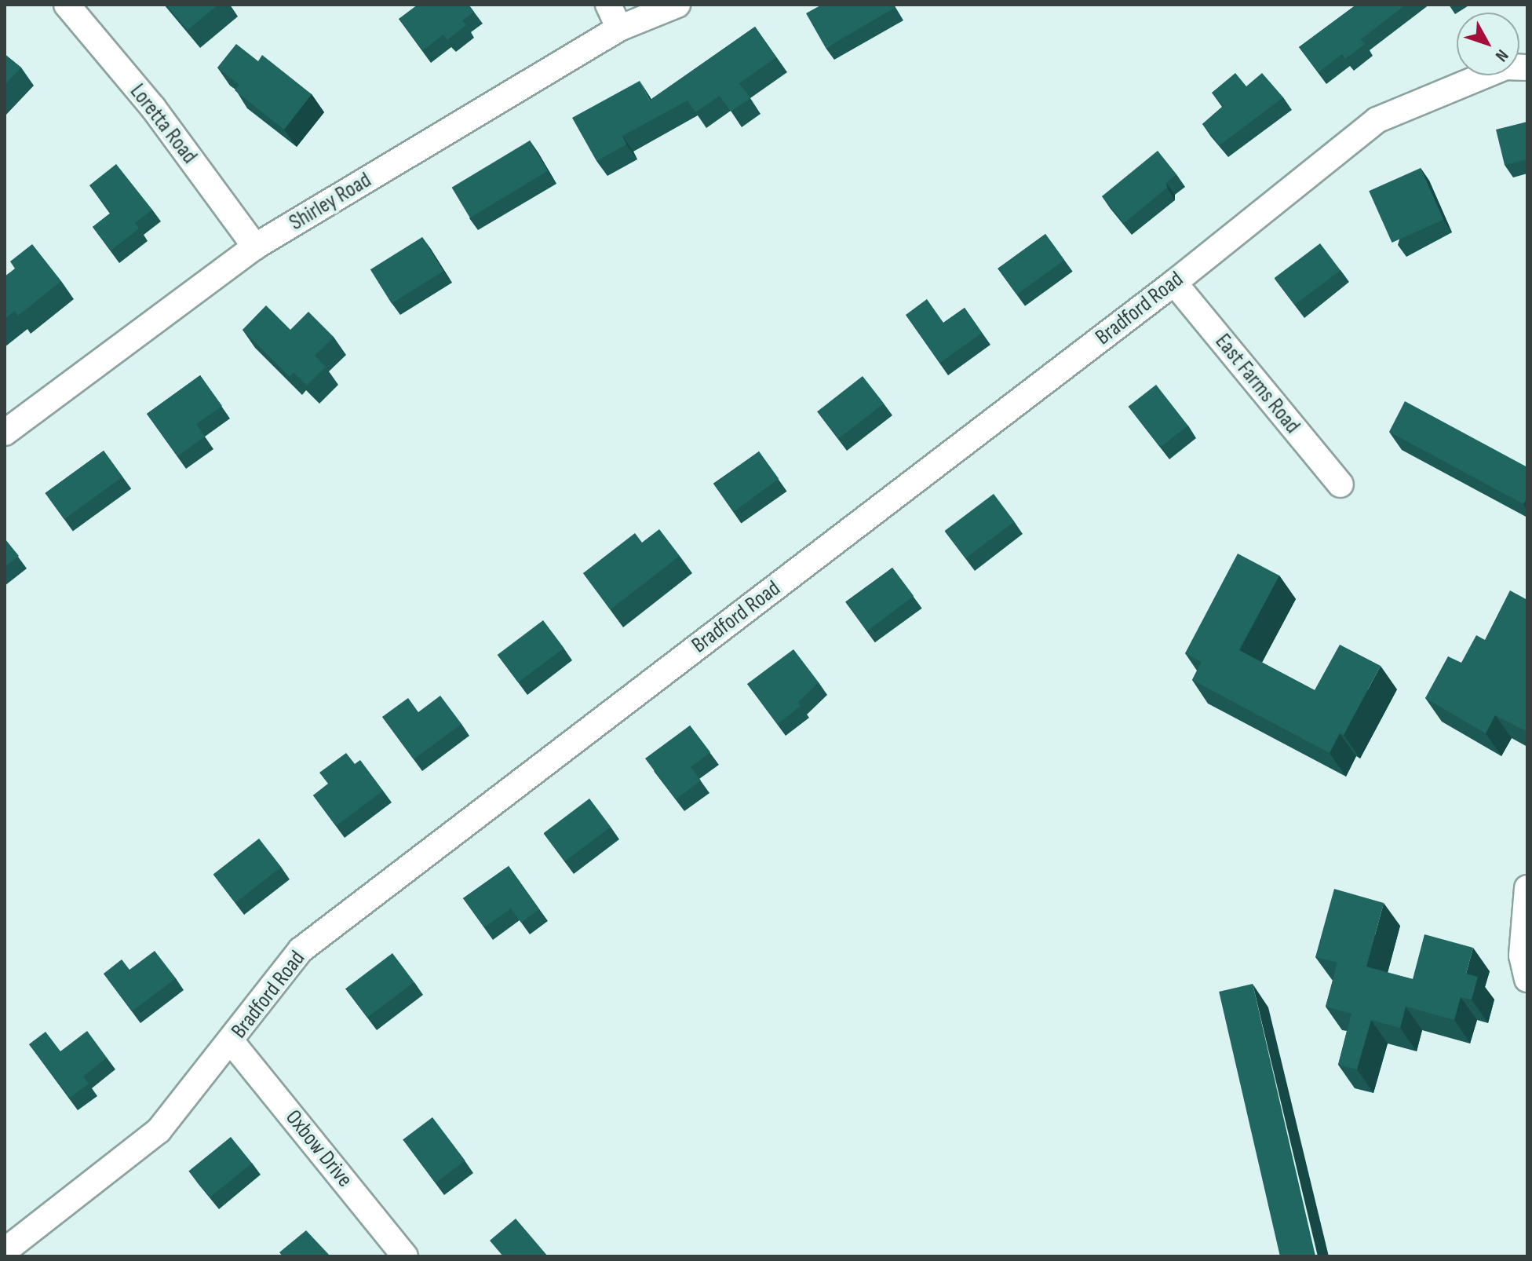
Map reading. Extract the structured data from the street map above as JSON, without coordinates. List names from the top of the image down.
{
  "streets": {
    "street": [
      "Loretta Road",
      "Shirley Road",
      "Bradford Road",
      "East Farms Road",
      "Oxbow Drive"
    ]
  },
  "crossings": [
    ["Loretta Road", "Shirley Road"],
    ["Bradford Road", "East Farms Road"],
    ["Bradford Road", "Oxbow Drive"]
  ],
  "north": "bottom right"
}
